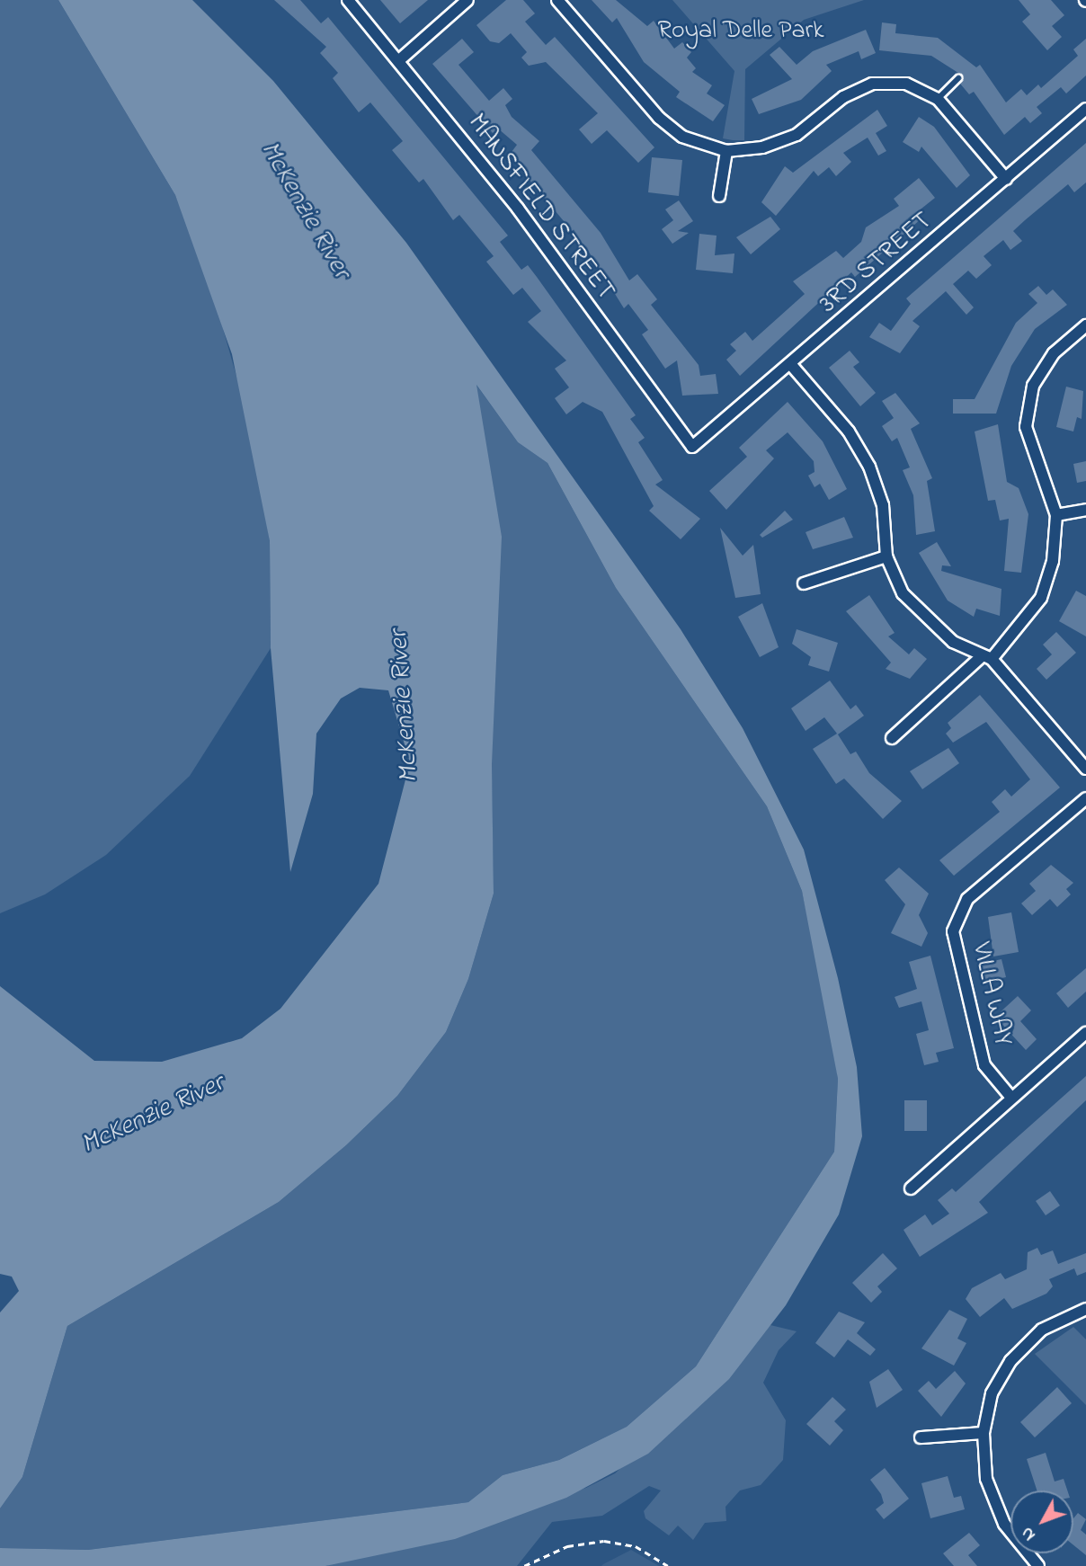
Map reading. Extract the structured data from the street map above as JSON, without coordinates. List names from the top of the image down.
{
  "streets": {
    "street": ["MANSFIELD STREET", "3RD STREET", "VILLA WAY"]
  },
  "crossings": [
    ["MANSFIELD STREET", "3RD STREET"]
  ],
  "water": ["McKenzie River"],
  "parks": ["Royal Delle Park"],
  "north": "bottom left"
}
